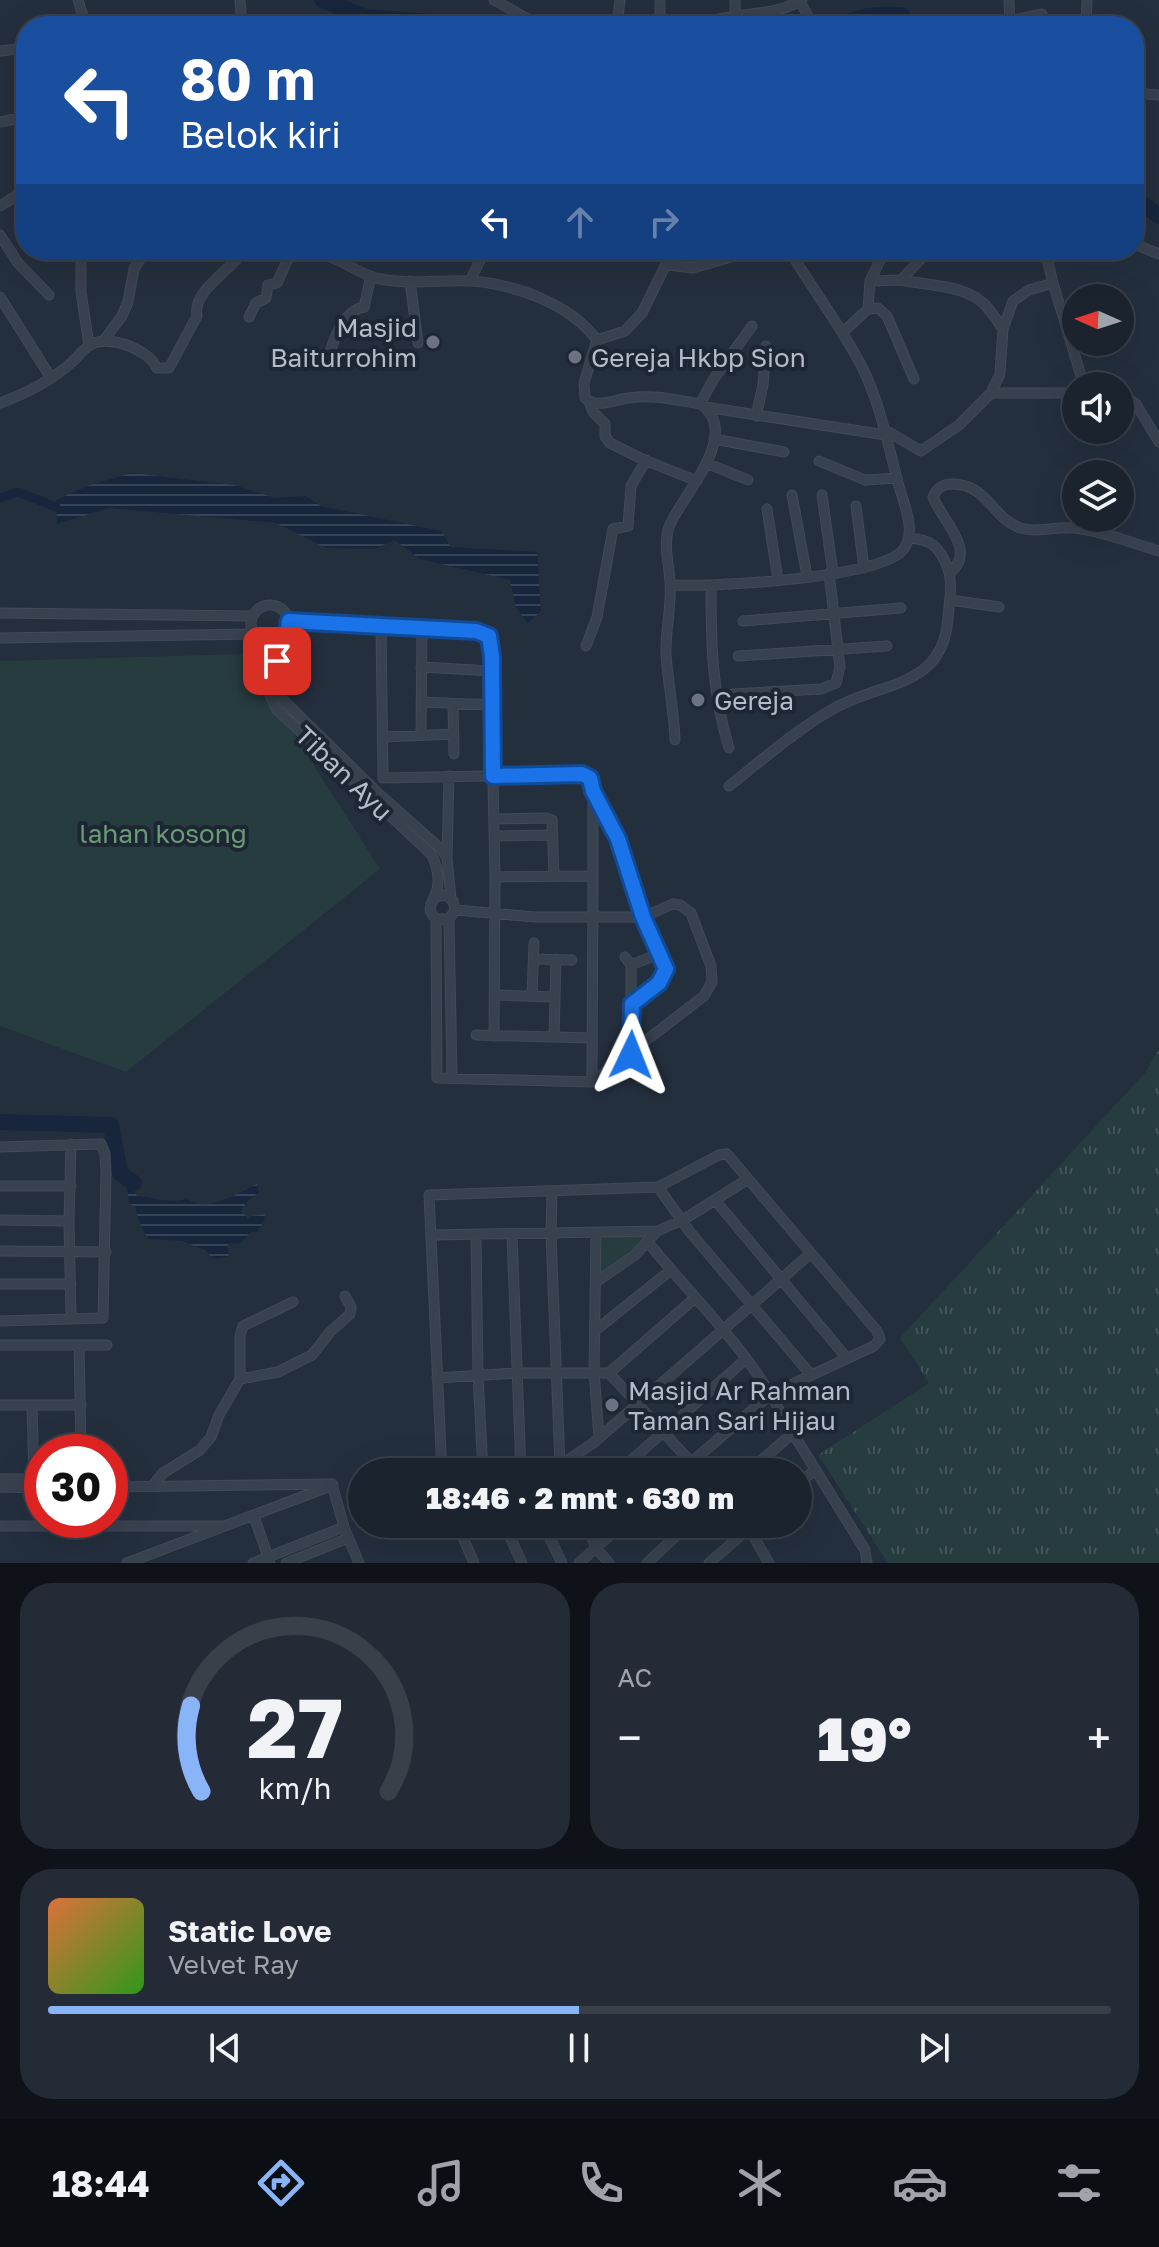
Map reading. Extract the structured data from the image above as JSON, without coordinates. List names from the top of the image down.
{
  "streets": {
    "street": ["Tiban Ayu"]
  },
  "parks": ["lahan kosong"],
  "places": [
    "Masjid Baiturrohim",
    "Gereja Hkbp Sion",
    "Gereja",
    "Masjid Ar Rahman Taman Sari Hijau"
  ],
  "north": "left",
  "page": {
    "turn": ["80 m", "Belok kiri"],
    "limit": "30",
    "trip": "18:46 · 2 mnt · 630 m",
    "tile": "AC",
    "heat": ["−", "19°", "+"],
    "song": ["Static Love", "Velvet Ray"],
    "tabs": "18:44",
    "gauge": ["27", "km/h"]
  }
}
